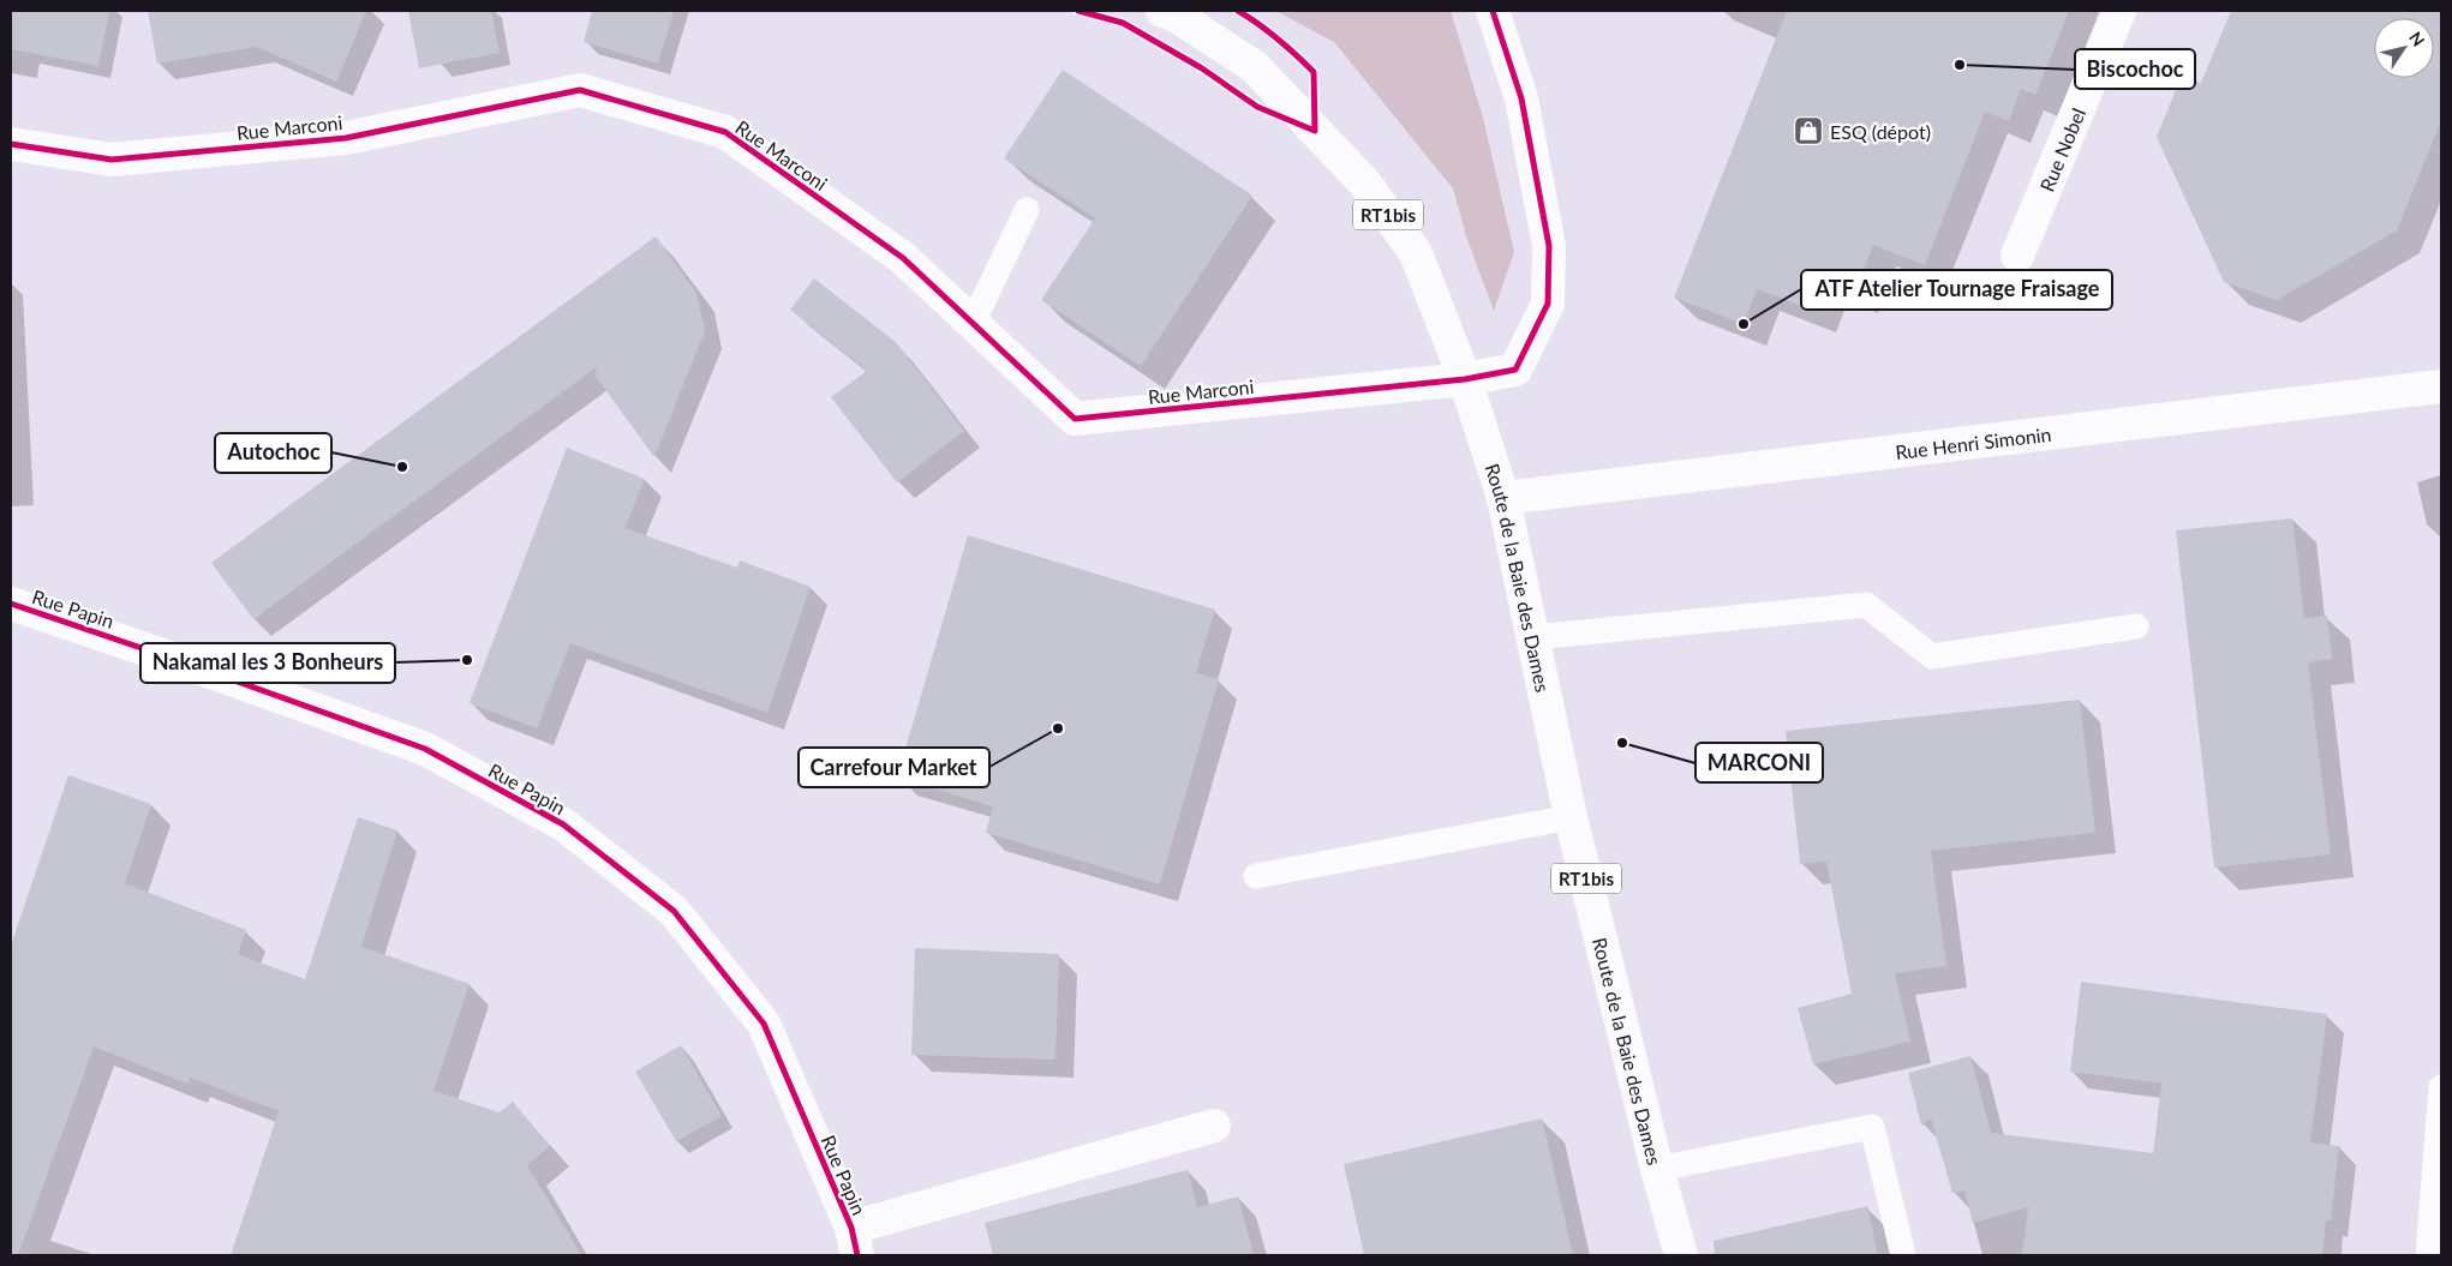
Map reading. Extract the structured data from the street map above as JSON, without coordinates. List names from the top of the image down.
{
  "streets": {
    "street": [
      "Rue Marconi",
      "Rue Nobel",
      "RT1bis",
      "Rue Henri Simonin",
      "Route de la Baie des Dames",
      "Rue Papin"
    ]
  },
  "crossings": [
    ["Rue Marconi", "Route de la Baie des Dames"],
    ["Rue Henri Simonin", "Route de la Baie des Dames"]
  ],
  "places": {
    "other": [
      "Biscochoc",
      "ATF Atelier Tournage Fraisage",
      "Autochoc",
      "Nakamal les 3 Bonheurs",
      "Carrefour Market",
      "MARCONI"
    ],
    "shop": ["ESQ (dépot)"]
  },
  "north": "top right"
}
